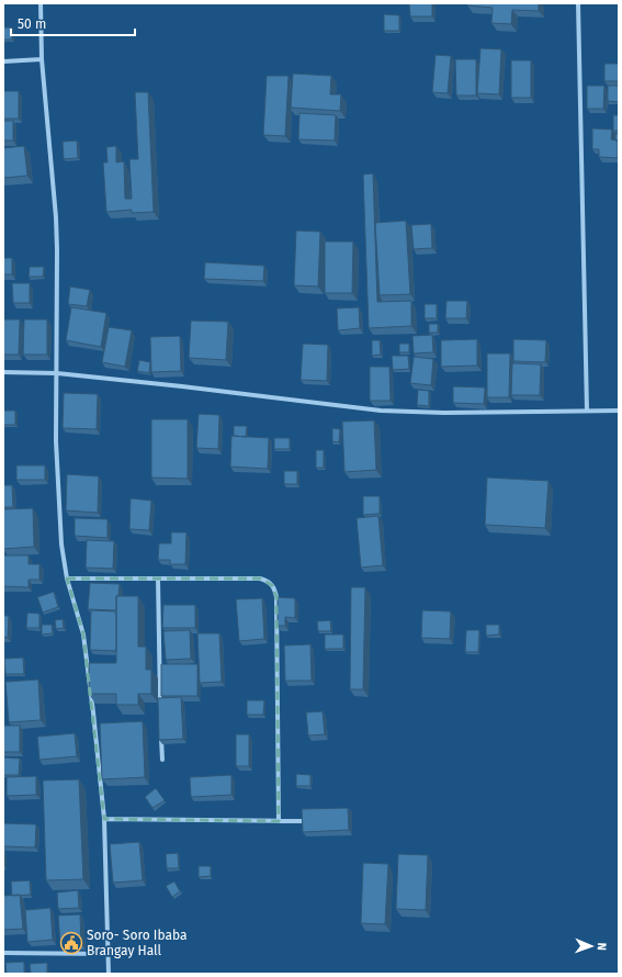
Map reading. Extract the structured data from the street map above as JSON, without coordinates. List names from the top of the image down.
{
  "places": {
    "public building": ["Soro- Soro Ibaba Brangay Hall"]
  },
  "scale_bar": "50 m",
  "north": "right"
}
